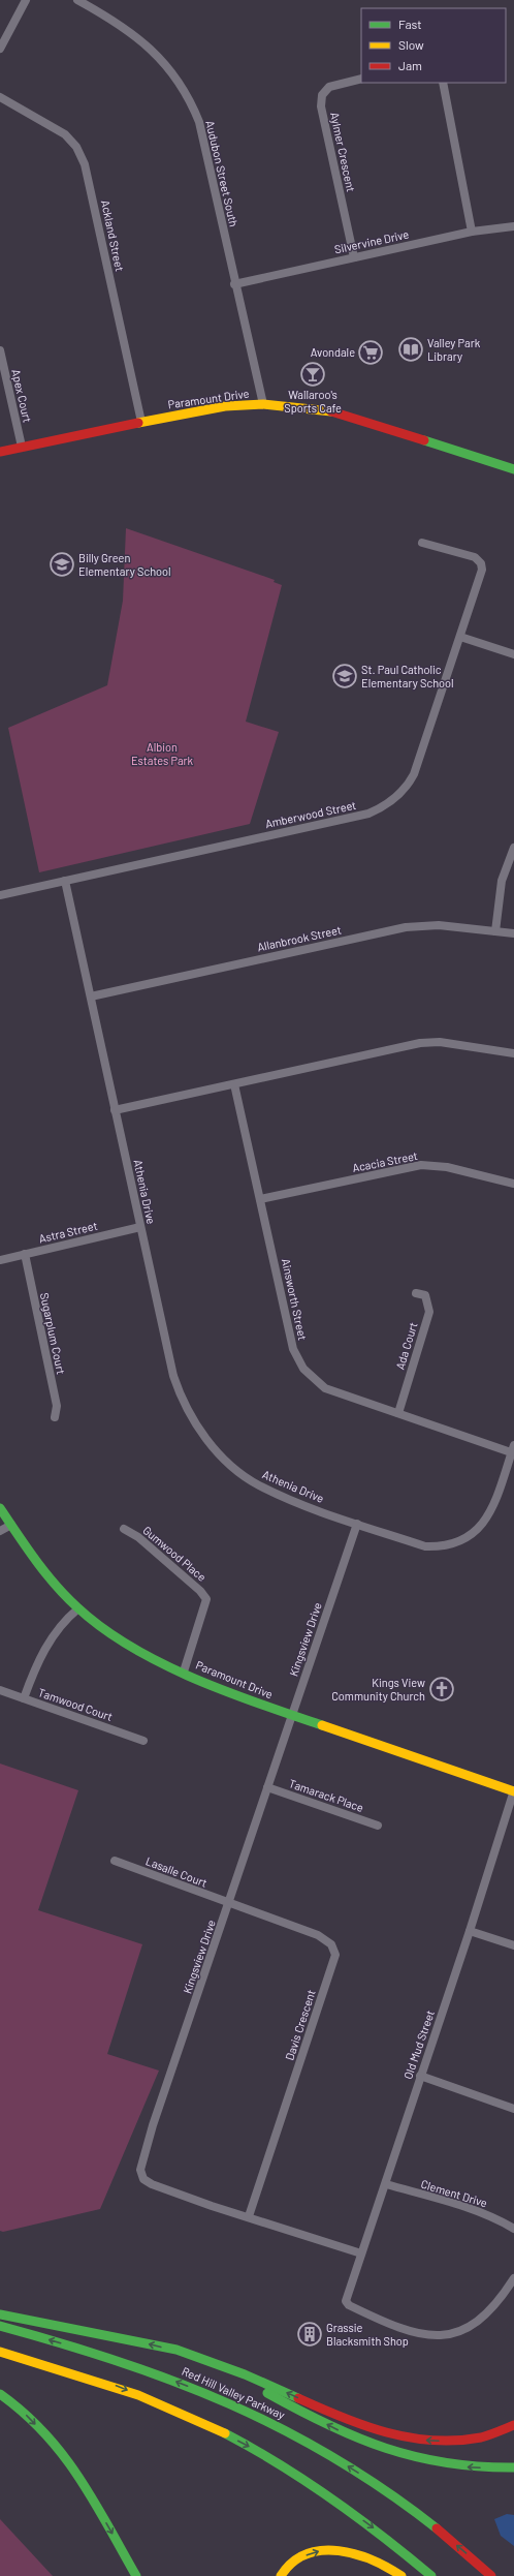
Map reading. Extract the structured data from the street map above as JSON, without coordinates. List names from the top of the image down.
{
  "streets": {
    "main road": ["Paramount Drive", "Red Hill Valley Parkway"],
    "street": [
      "Aylmer Crescent",
      "Audubon Street South",
      "Ackland Street",
      "Silvervine Drive",
      "Apex Court",
      "Amberwood Street",
      "Allanbrook Street",
      "Acacia Street",
      "Athenia Drive",
      "Astra Street",
      "Ainsworth Street",
      "Sugarplum Court",
      "Ada Court",
      "Gumwood Place",
      "Kingsview Drive",
      "Tamwood Court",
      "Tamarack Place",
      "Lasalle Court",
      "Davis Crescent",
      "Old Mud Street",
      "Clement Drive"
    ]
  },
  "crossings": [
    ["Aylmer Crescent", "Silvervine Drive"],
    ["Audubon Street South", "Silvervine Drive"],
    ["Audubon Street South", "Paramount Drive"],
    ["Ackland Street", "Paramount Drive"],
    ["Apex Court", "Paramount Drive"],
    ["Paramount Drive", "Gumwood Place"],
    ["Paramount Drive", "Kingsview Drive"],
    ["Paramount Drive", "Old Mud Street"],
    ["Amberwood Street", "Athenia Drive"],
    ["Allanbrook Street", "Athenia Drive"],
    ["Acacia Street", "Ainsworth Street"],
    ["Athenia Drive", "Astra Street"],
    ["Athenia Drive", "Ainsworth Street"],
    ["Athenia Drive", "Kingsview Drive"],
    ["Astra Street", "Sugarplum Court"],
    ["Ainsworth Street", "Ada Court"],
    ["Kingsview Drive", "Tamarack Place"],
    ["Kingsview Drive", "Lasalle Court"],
    ["Kingsview Drive", "Davis Crescent"],
    ["Kingsview Drive", "Old Mud Street"],
    ["Lasalle Court", "Davis Crescent"],
    ["Old Mud Street", "Clement Drive"]
  ],
  "parks": ["Albion Estates Park"],
  "places": {
    "library": ["Valley Park Library"],
    "supermarket": ["Avondale"],
    "bar": ["Wallaroo's Sports Cafe"],
    "school or university": ["Billy Green Elementary School", "St. Paul Catholic Elementary School"],
    "church": ["Kings View Community Church"],
    "building": ["Grassie Blacksmith Shop"]
  },
  "legend": ["Fast", "Slow", "Jam"]
}
